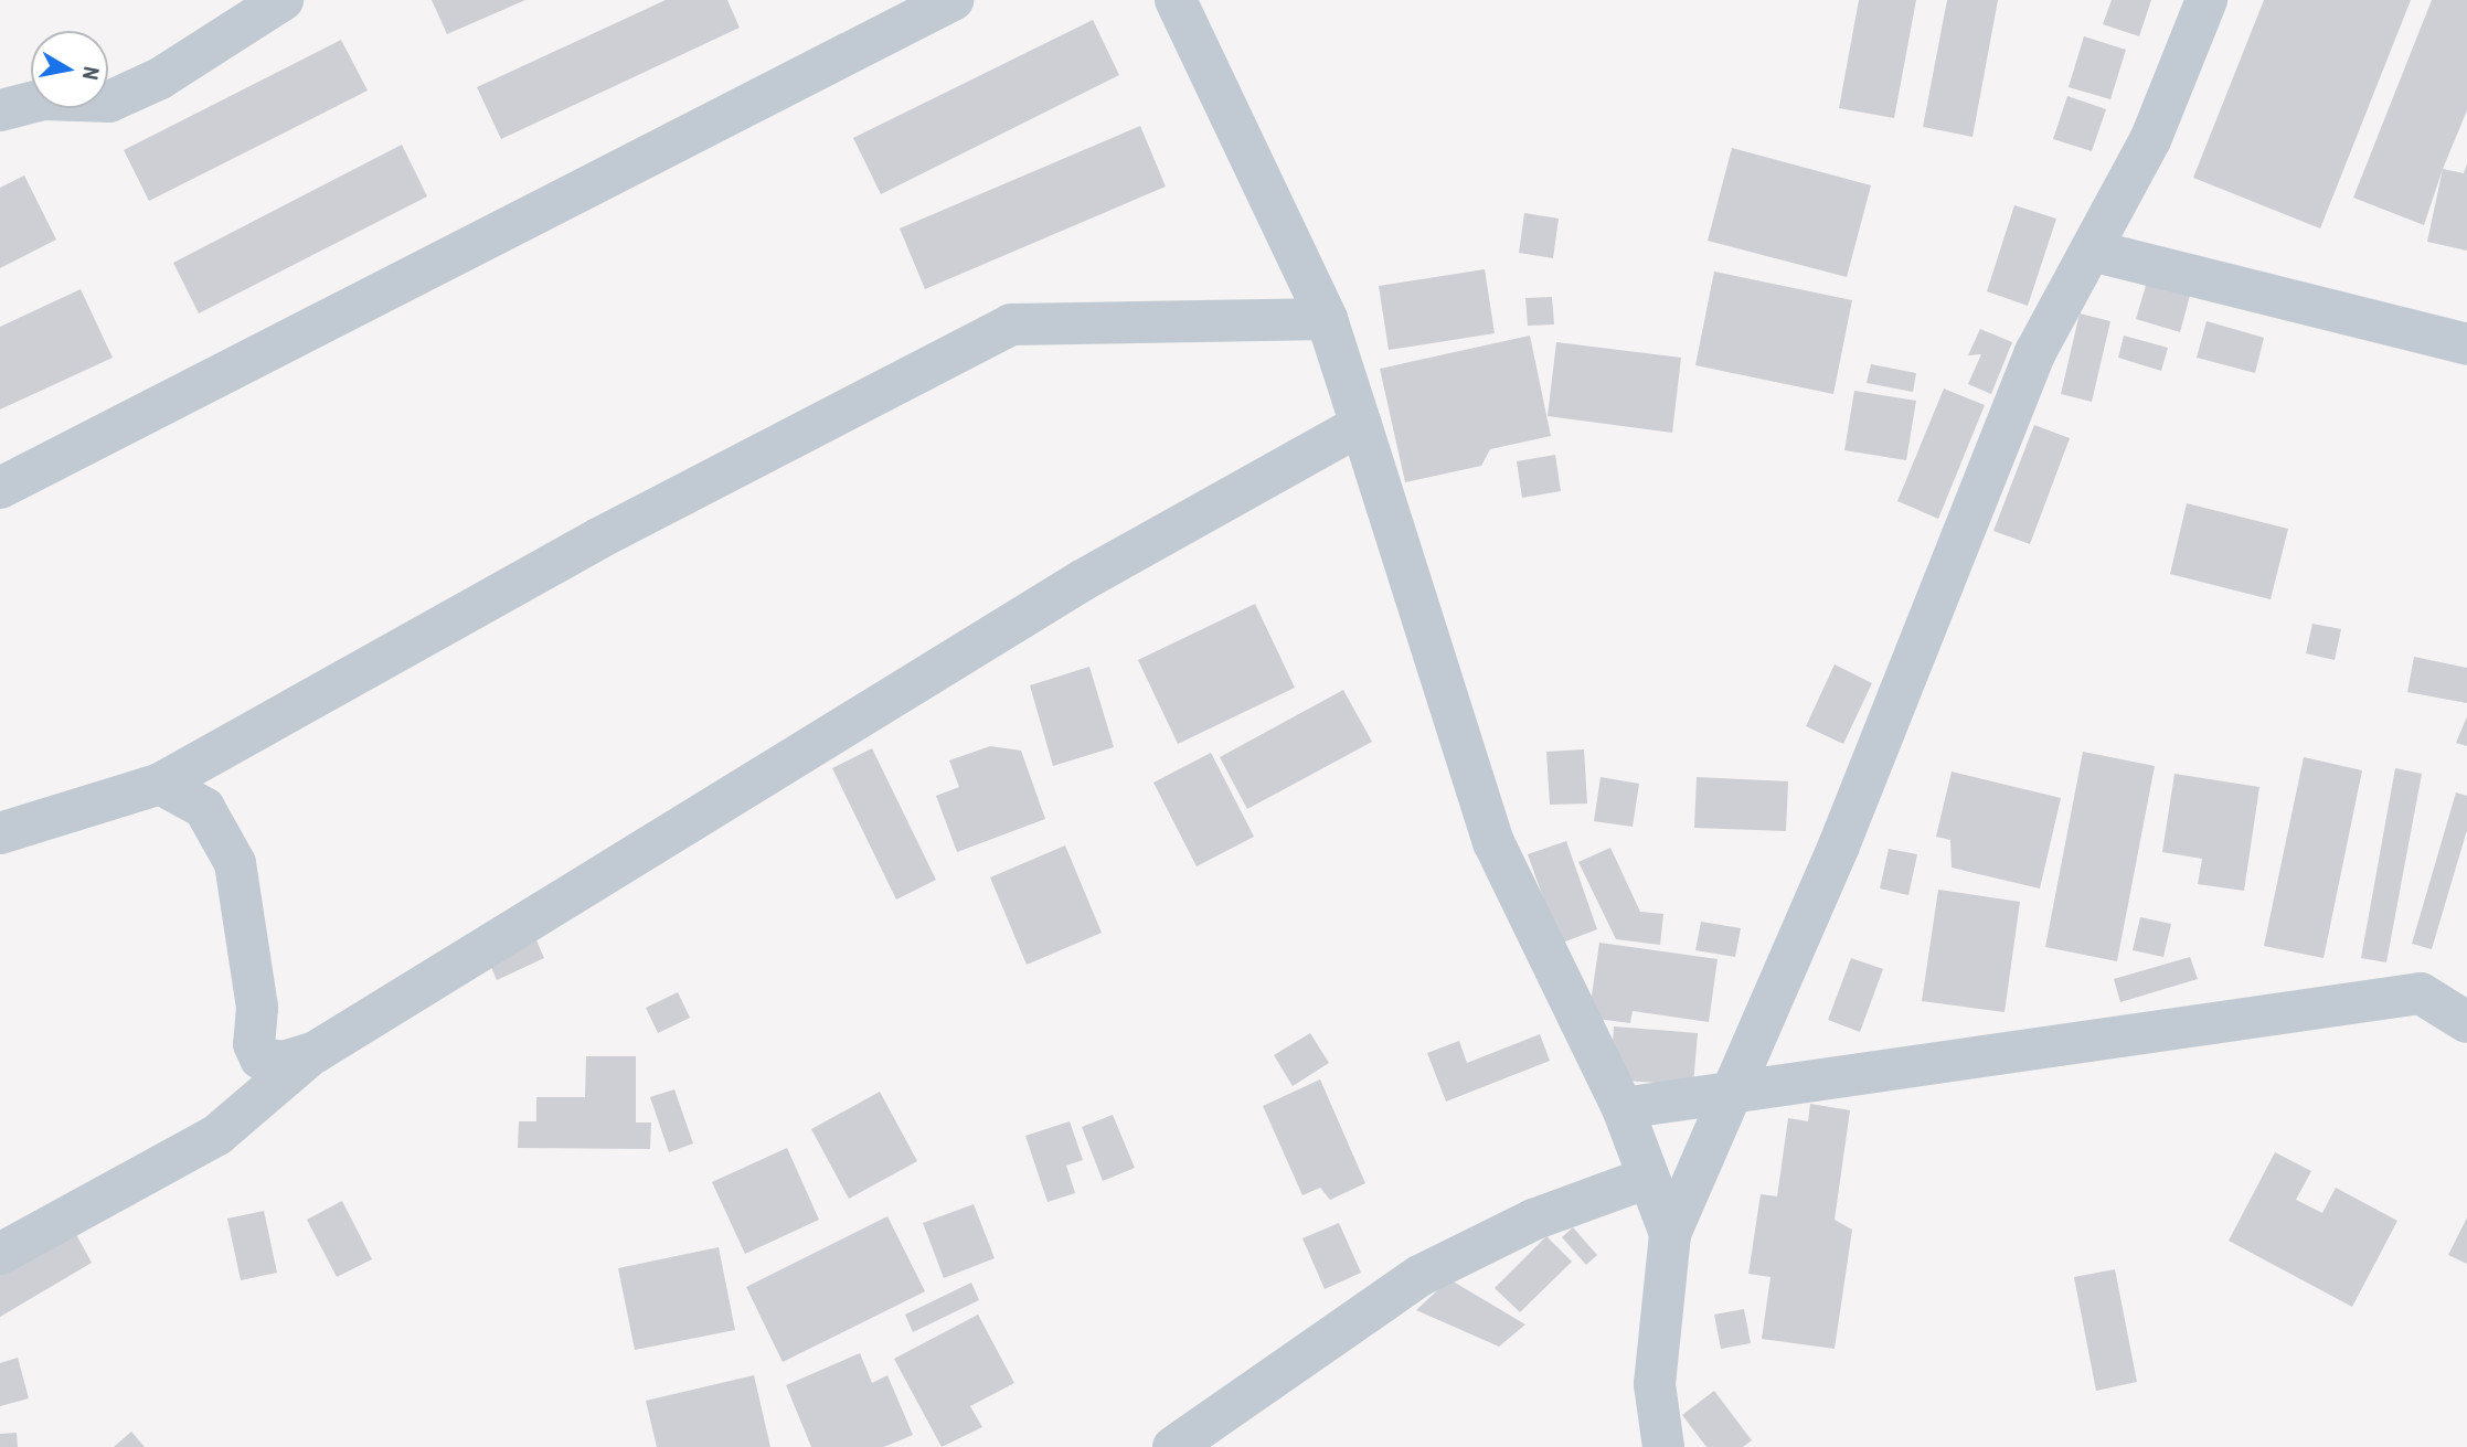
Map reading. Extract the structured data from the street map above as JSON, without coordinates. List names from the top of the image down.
{
  "north": "right"
}
